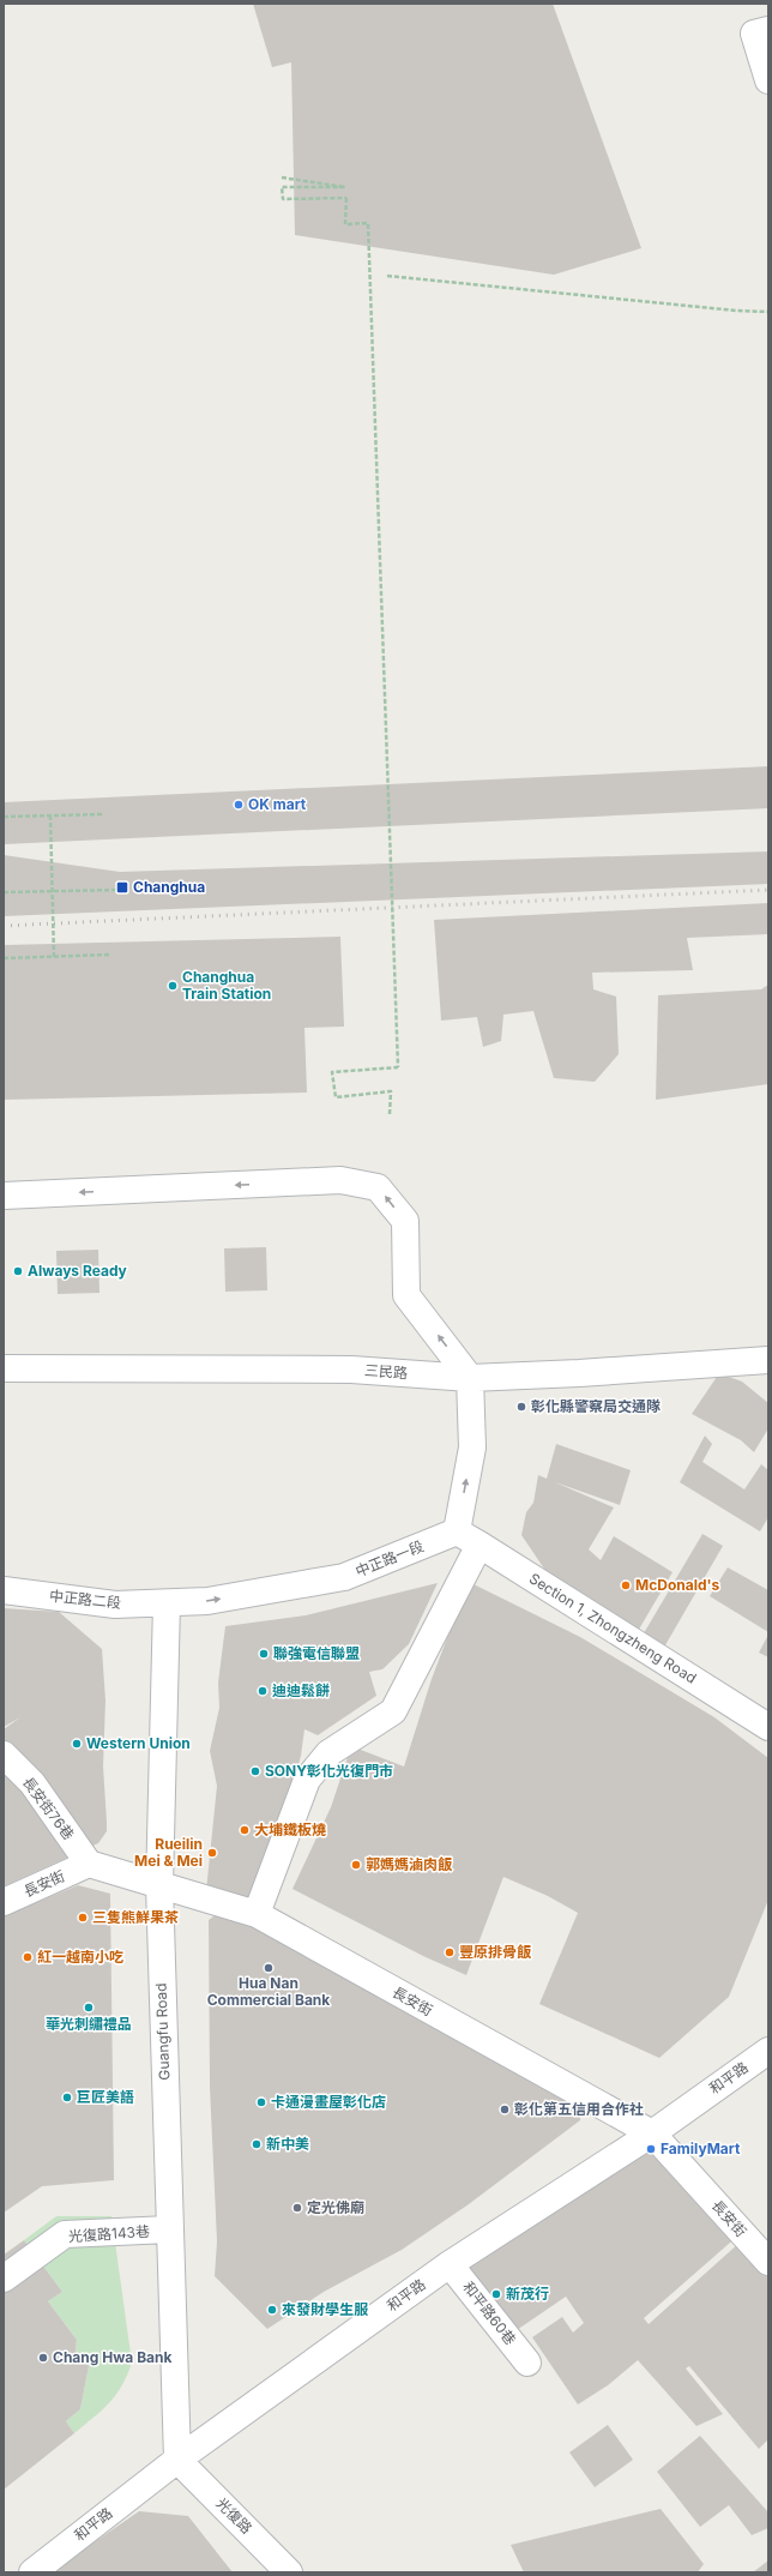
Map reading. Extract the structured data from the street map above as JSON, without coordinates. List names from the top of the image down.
{
  "streets": {
    "street": [
      "三民路",
      "中正路一段",
      "中正路二段",
      "Section 1, Zhongzheng Road",
      "長安街76巷",
      "長安街",
      "Guangfu Road",
      "和平路",
      "光復路143巷",
      "和平路60巷",
      "光復路"
    ]
  },
  "crossings": [
    ["中正路一段", "中正路二段"],
    ["中正路一段", "Section 1, Zhongzheng Road"],
    ["中正路一段", "Guangfu Road"],
    ["中正路二段", "Guangfu Road"],
    ["長安街76巷", "長安街"],
    ["長安街", "Guangfu Road"],
    ["長安街", "和平路"],
    ["Guangfu Road", "和平路"],
    ["Guangfu Road", "光復路143巷"],
    ["Guangfu Road", "光復路"],
    ["和平路", "和平路60巷"],
    ["和平路", "光復路"]
  ],
  "one_way": ["中正路一段"],
  "places": {
    "other": [
      "OK mart",
      "Changhua Train Station",
      "Always Ready",
      "彰化縣警察局交通隊",
      "McDonald's",
      "聯強電信聯盟",
      "迪迪鬆餅",
      "Western Union",
      "SONY彰化光復門市",
      "大埔鐵板燒",
      "Rueilin Mei & Mei",
      "郭媽媽滷肉飯",
      "三隻熊鮮果茶",
      "豐原排骨飯",
      "紅一越南小吃",
      "Hua Nan Commercial Bank",
      "華光刺繡禮品",
      "巨匠美語",
      "卡通漫畫屋彰化店",
      "彰化第五信用合作社",
      "新中美",
      "FamilyMart",
      "定光佛廟",
      "新茂行",
      "來發財學生服",
      "Chang Hwa Bank"
    ],
    "transit": ["Changhua"]
  }
}
